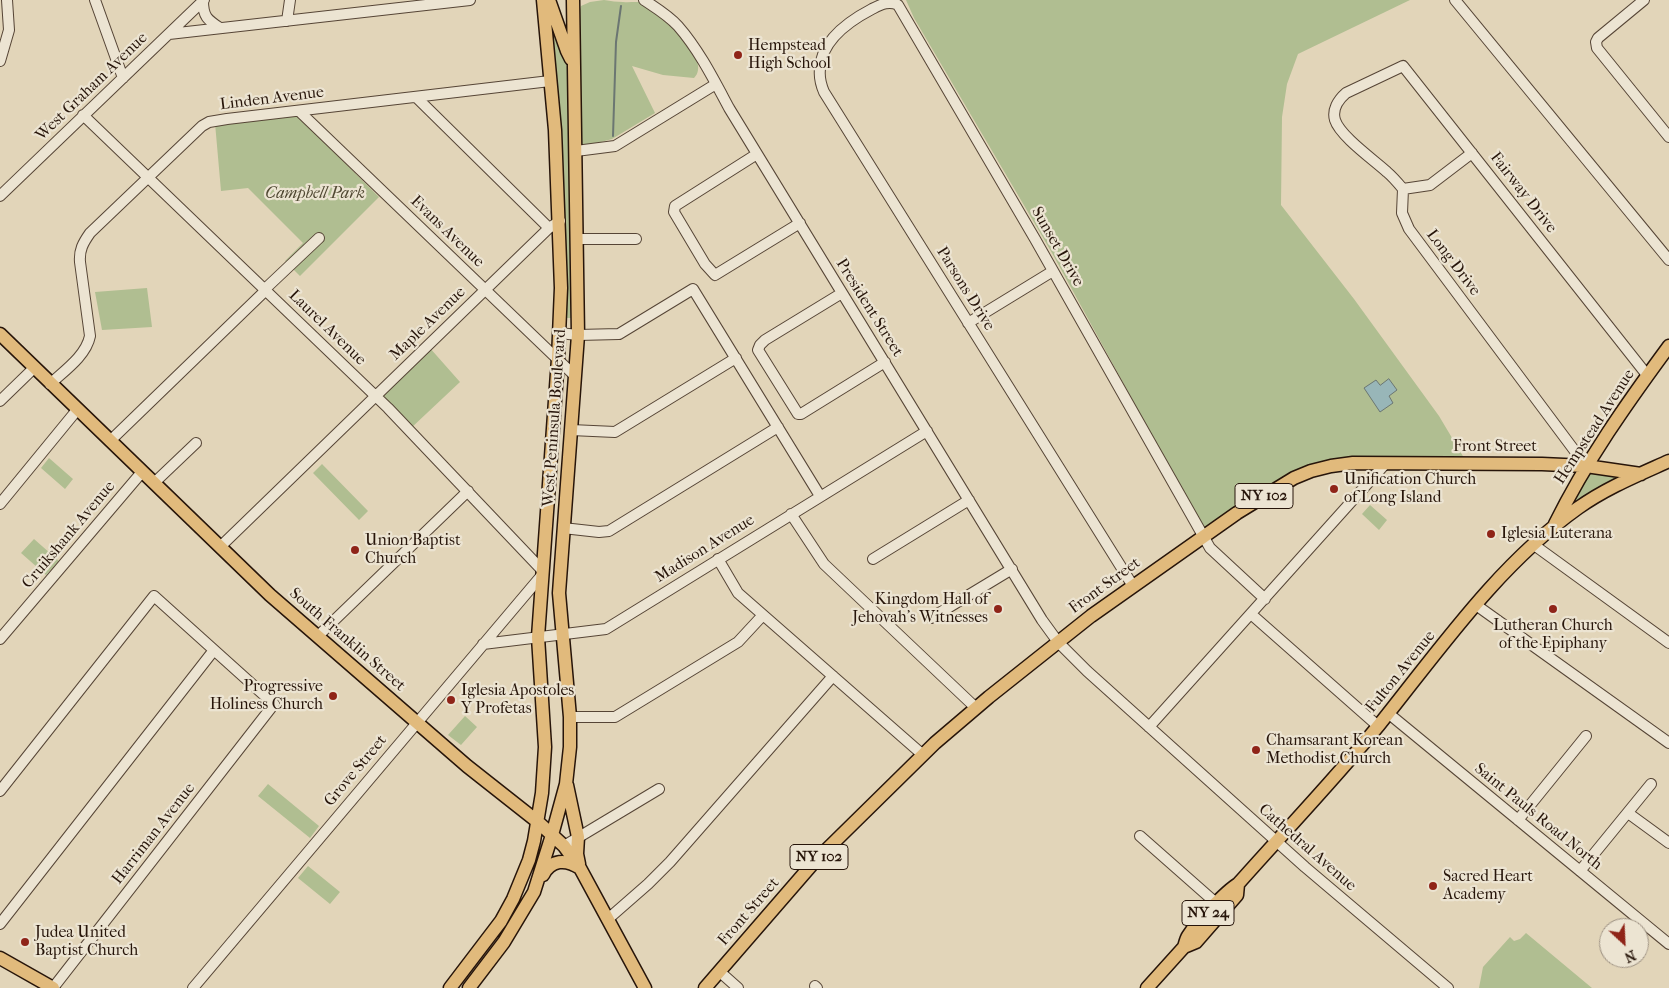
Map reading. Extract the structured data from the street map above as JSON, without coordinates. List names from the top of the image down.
{
  "streets": {
    "main road": [
      "West Peninsula Boulevard",
      "Hempstead Avenue",
      "Front Street",
      "NY 102",
      "South Franklin Street",
      "Fulton Avenue",
      "NY 24"
    ],
    "street": [
      "West Graham Avenue",
      "Linden Avenue",
      "Fairway Drive",
      "Evans Avenue",
      "Sunset Drive",
      "Long Drive",
      "Parsons Drive",
      "President Street",
      "Maple Avenue",
      "Laurel Avenue",
      "Cruikshank Avenue",
      "Madison Avenue",
      "Grove Street",
      "Saint Pauls Road North",
      "Harriman Avenue",
      "Cathedral Avenue"
    ]
  },
  "crossings": [
    ["West Graham Avenue", "Laurel Avenue"],
    ["Linden Avenue", "Evans Avenue"],
    ["Linden Avenue", "Laurel Avenue"],
    ["Linden Avenue", "West Peninsula Boulevard"],
    ["Linden Avenue", "South Franklin Street"],
    ["Fairway Drive", "Long Drive"],
    ["Fairway Drive", "Hempstead Avenue"],
    ["Evans Avenue", "Maple Avenue"],
    ["Evans Avenue", "West Peninsula Boulevard"],
    ["Sunset Drive", "Parsons Drive"],
    ["Sunset Drive", "Front Street"],
    ["Long Drive", "Hempstead Avenue"],
    ["Long Drive", "Front Street"],
    ["Parsons Drive", "Front Street"],
    ["President Street", "Front Street"],
    ["President Street", "Madison Avenue"],
    ["President Street", "Cathedral Avenue"],
    ["Maple Avenue", "Laurel Avenue"],
    ["Maple Avenue", "West Peninsula Boulevard"],
    ["Maple Avenue", "South Franklin Street"],
    ["Laurel Avenue", "West Peninsula Boulevard"],
    ["Laurel Avenue", "Grove Street"],
    ["West Peninsula Boulevard", "Madison Avenue"],
    ["West Peninsula Boulevard", "South Franklin Street"],
    ["West Peninsula Boulevard", "Grove Street"],
    ["Hempstead Avenue", "Front Street"],
    ["Hempstead Avenue", "Fulton Avenue"],
    ["Hempstead Avenue", "NY 24"],
    ["Front Street", "Cathedral Avenue"],
    ["Front Street", "NY 24"],
    ["Cruikshank Avenue", "South Franklin Street"],
    ["Madison Avenue", "Grove Street"],
    ["South Franklin Street", "Grove Street"],
    ["Fulton Avenue", "Saint Pauls Road North"],
    ["Fulton Avenue", "Cathedral Avenue"],
    ["Fulton Avenue", "NY 24"]
  ],
  "parks": ["Campbell Park"],
  "places": [
    "Hempstead High School",
    "Unification Church of Long Island",
    "Iglesia Luterana",
    "Union Baptist Church",
    "Kingdom Hall of Jehovah’s Witnesses",
    "Lutheran Church of the Epiphany",
    "Progressive Holiness Church",
    "Iglesia Apostoles Y Profetas",
    "Chamsarant Korean Methodist Church",
    "Sacred Heart Academy",
    "Judea United Baptist Church"
  ],
  "north": "bottom right"
}
